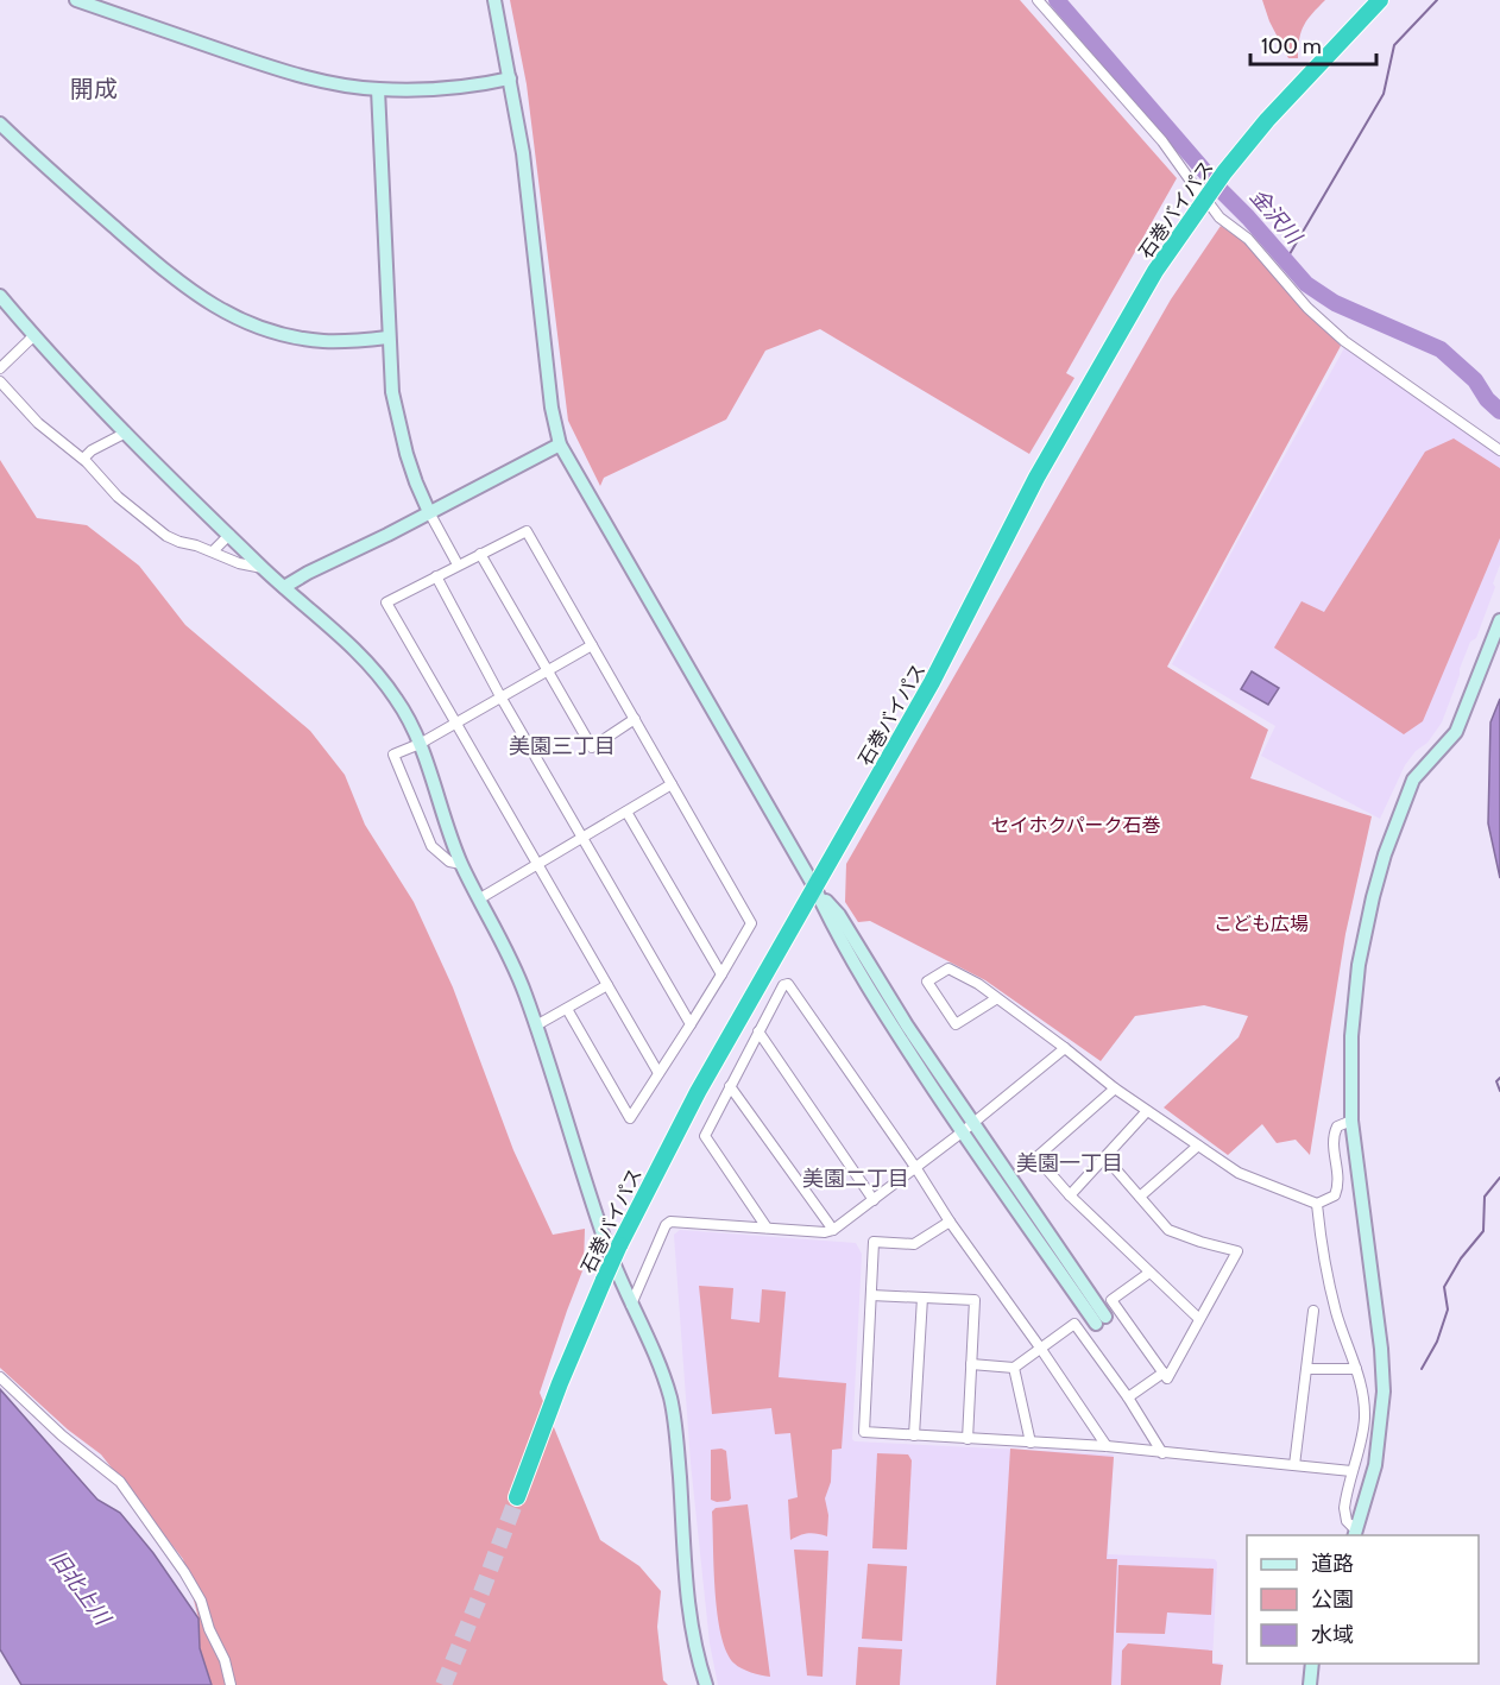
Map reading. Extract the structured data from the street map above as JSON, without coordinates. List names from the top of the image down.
{
  "streets": {
    "highway": ["石巻バイパス"]
  },
  "districts": [
    "開成",
    "美園三丁目",
    "美園一丁目",
    "美園二丁目"
  ],
  "water": ["金沢川", "旧北上川"],
  "parks": ["セイホクパーク石巻", "こども広場"],
  "legend": ["道路", "公園", "水域"],
  "scale_bar": "100 m"
}
